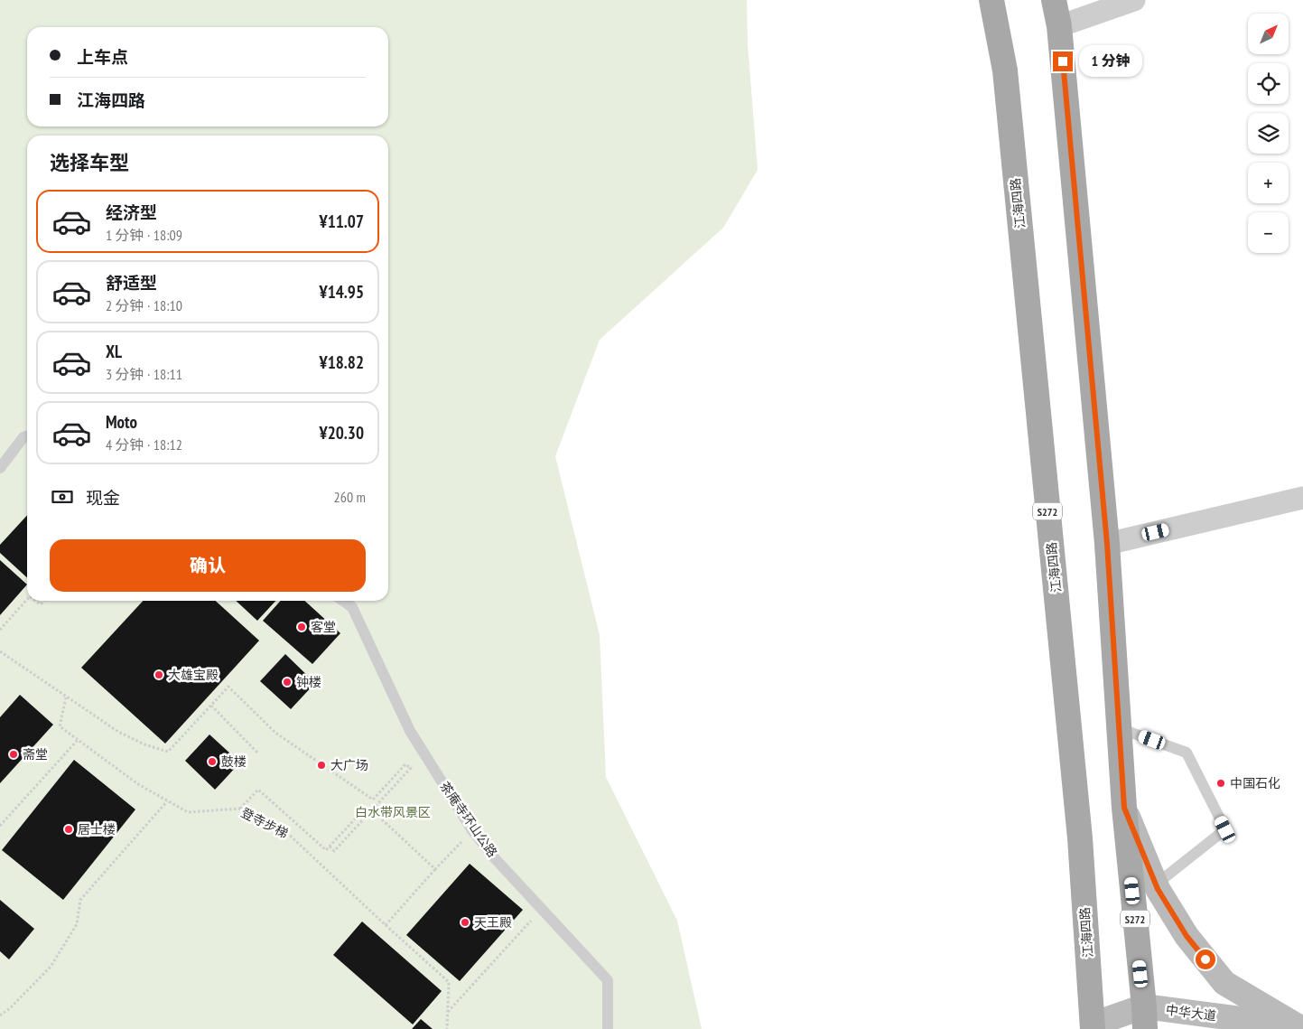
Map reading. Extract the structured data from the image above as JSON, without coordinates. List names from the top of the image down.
{
  "streets": {
    "main road": ["江海四路", "S272", "中华大道"],
    "lane": ["茶庵寺环山公路"],
    "path": ["登寺步梯"]
  },
  "crossings": [
    ["江海四路", "中华大道"],
    ["S272", "中华大道"]
  ],
  "parks": ["白水带风景区"],
  "places": [
    "客堂",
    "大雄宝殿",
    "钟楼",
    "斋堂",
    "鼓楼",
    "大广场",
    "中国石化",
    "居士楼",
    "天王殿"
  ],
  "north": "top right",
  "page": {
    "map_buttons": ["+", "−"],
    "banner": ["上车点", "江海四路"],
    "bubble": "1 分钟",
    "heading": "选择车型",
    "list": [
      {
        "name": "经济型",
        "note": "1 分钟 · 18:09",
        "value": "¥11.07"
      },
      {
        "name": "舒适型",
        "note": "2 分钟 · 18:10",
        "value": "¥14.95"
      },
      {
        "name": "XL",
        "note": "3 分钟 · 18:11",
        "value": "¥18.82"
      },
      {
        "name": "Moto",
        "note": "4 分钟 · 18:12",
        "value": "¥20.30"
      }
    ],
    "pay": ["现金", "260 m"],
    "buttons": "确认"
  }
}
